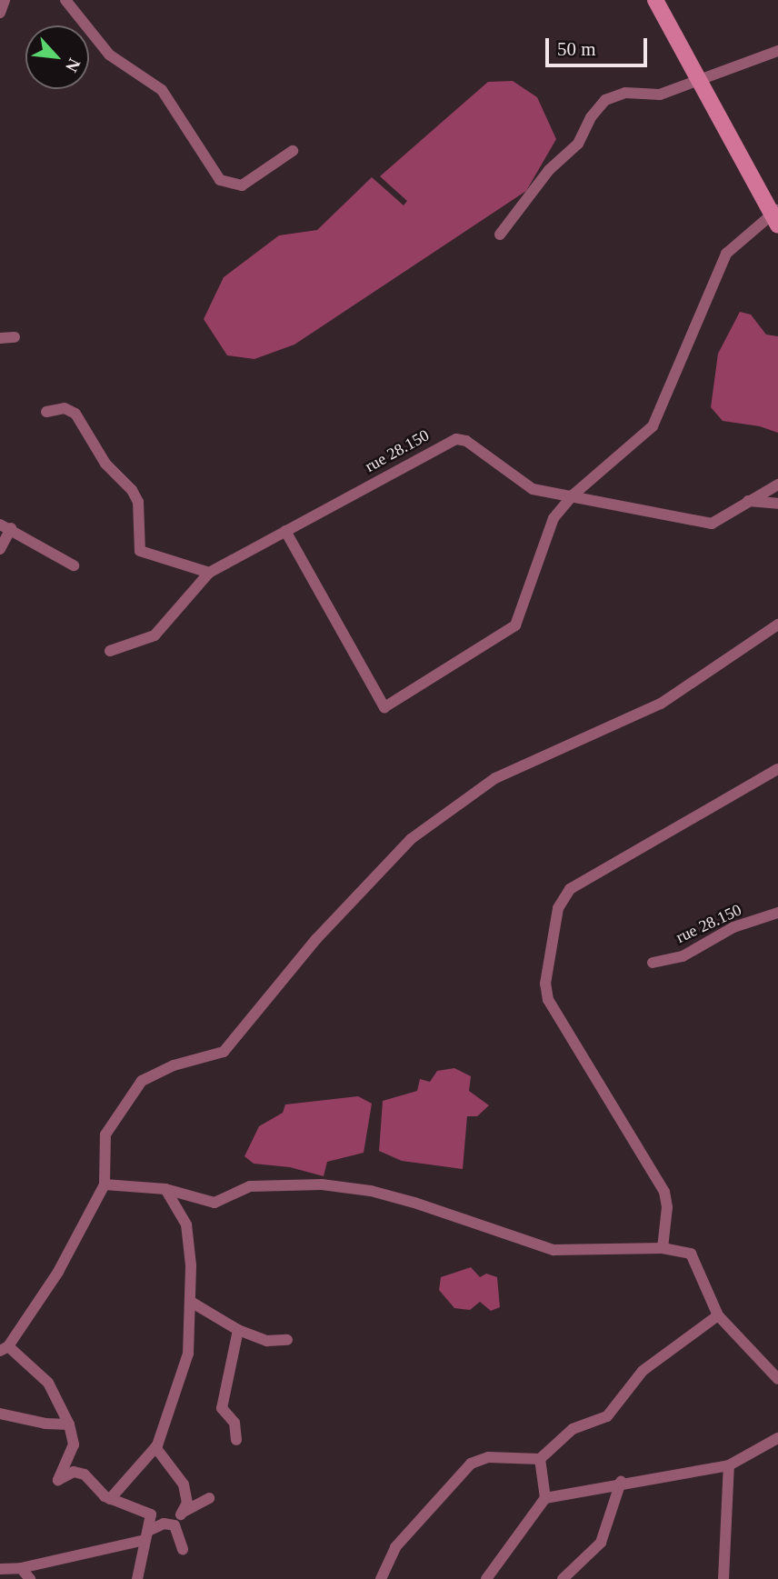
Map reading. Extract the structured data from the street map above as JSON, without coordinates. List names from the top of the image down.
{
  "streets": {
    "street": ["rue 28.150"]
  },
  "scale_bar": "50 m",
  "north": "bottom right"
}
